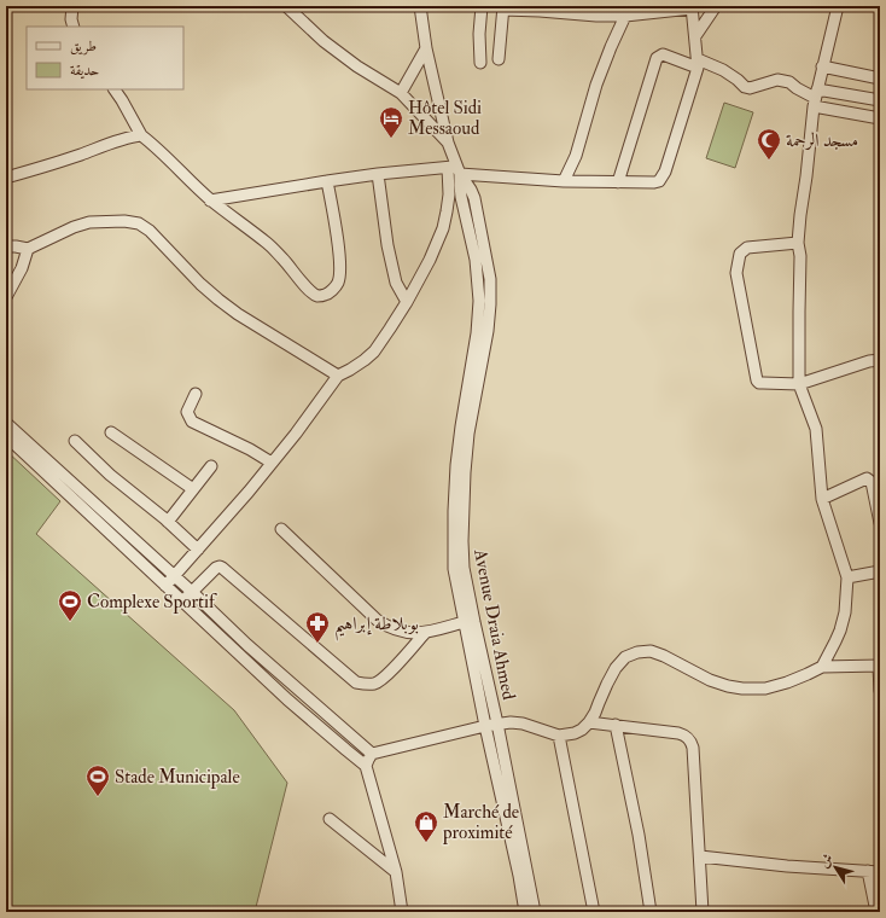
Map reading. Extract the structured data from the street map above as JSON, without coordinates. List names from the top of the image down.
{
  "streets": {
    "street": ["Avenue Draia Ahmed"]
  },
  "places": {
    "hotel": ["Hôtel Sidi Messaoud"],
    "mosque": ["مسجد الرحمة"],
    "sports": ["Complexe Sportif", "Stade Municipale"],
    "pharmacy": ["بوبلاطة إبراهيم"],
    "shop": ["Marché de proximité"]
  },
  "legend": ["طريق", "حديقة"],
  "north": "top left"
}
